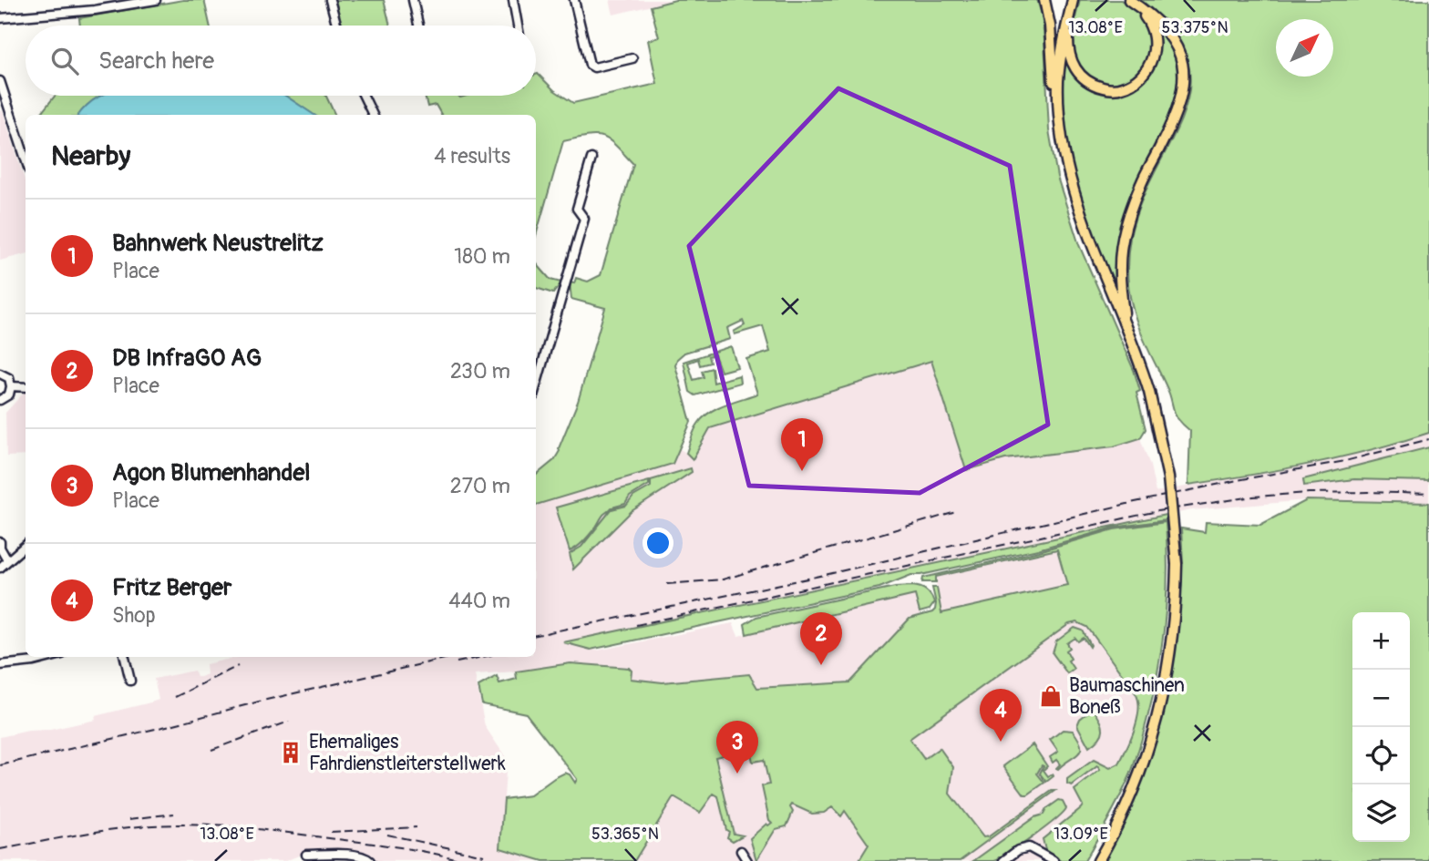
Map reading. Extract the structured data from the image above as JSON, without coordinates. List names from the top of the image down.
{
  "places": {
    "shop": ["Baumaschinen Boneß"],
    "building": ["Ehemaliges Fahrdienstleiterstellwerk"]
  },
  "north": "top right",
  "page": {
    "search": "Search here",
    "heading": ["Nearby", "4 results"],
    "list": [
      {
        "mark": "1",
        "name": "Bahnwerk Neustrelitz",
        "note": "Place",
        "value": "180 m"
      },
      {
        "mark": "2",
        "name": "DB InfraGO AG",
        "note": "Place",
        "value": "230 m"
      },
      {
        "mark": "3",
        "name": "Agon Blumenhandel",
        "note": "Place",
        "value": "270 m"
      },
      {
        "mark": "4",
        "name": "Fritz Berger",
        "note": "Shop",
        "value": "440 m"
      }
    ],
    "pins": [
      "1",
      "2",
      "4",
      "3"
    ],
    "map_buttons": ["+", "−"]
  },
  "coordinates": [
    "13.08°E",
    "53.375°N",
    "53.365°N",
    "13.09°E"
  ]
}
